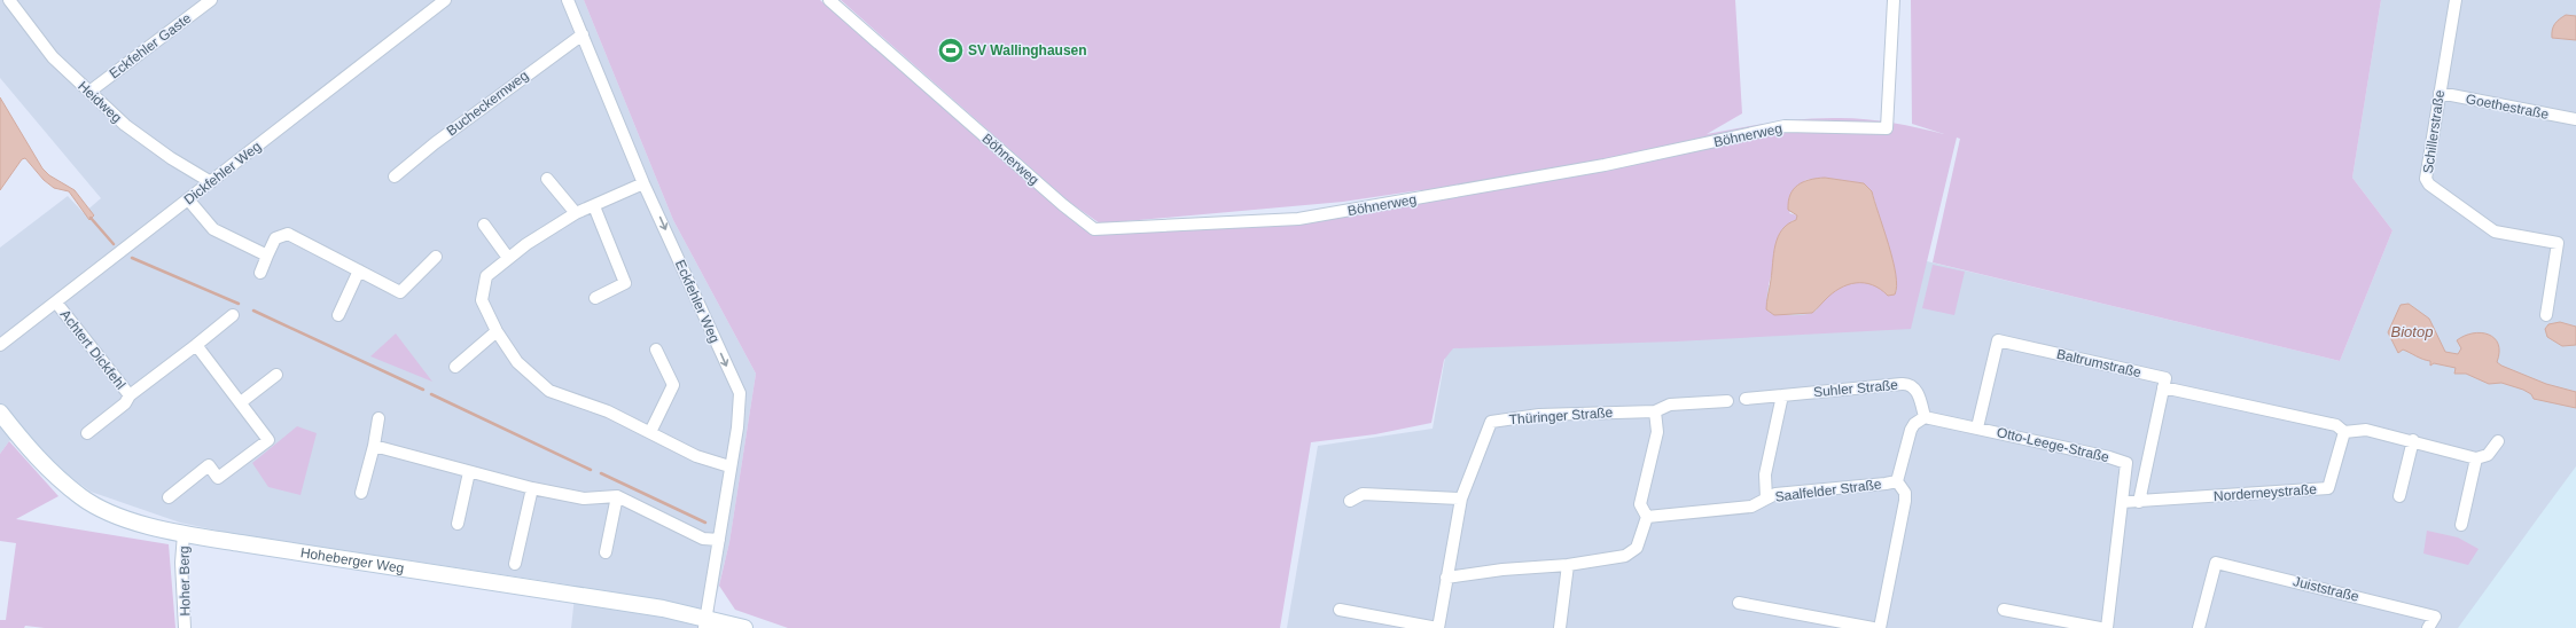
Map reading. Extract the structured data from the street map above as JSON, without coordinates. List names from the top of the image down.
{
  "streets": {
    "street": [
      "Eckfehler Gaste",
      "Heidweg",
      "Bucheckernweg",
      "Goethestraße",
      "Schillerstraße",
      "Böhnerweg",
      "Dickfehler Weg",
      "Eckfehler Weg",
      "Achtert Dickfehl",
      "Baltrumstraße",
      "Suhler Straße",
      "Thüringer Straße",
      "Otto-Leege-Straße",
      "Saalfelder Straße",
      "Norderneystraße",
      "Hoheberger Weg",
      "Hoher Berg",
      "Juiststraße"
    ]
  },
  "crossings": [
    ["Eckfehler Gaste", "Heidweg"],
    ["Heidweg", "Dickfehler Weg"],
    ["Bucheckernweg", "Eckfehler Weg"],
    ["Goethestraße", "Schillerstraße"],
    ["Dickfehler Weg", "Achtert Dickfehl"],
    ["Eckfehler Weg", "Hoheberger Weg"],
    ["Baltrumstraße", "Otto-Leege-Straße"],
    ["Suhler Straße", "Otto-Leege-Straße"],
    ["Otto-Leege-Straße", "Norderneystraße"],
    ["Hoheberger Weg", "Hoher Berg"]
  ],
  "one_way": ["Eckfehler Weg"],
  "water": ["Biotop"],
  "places": {
    "sports": ["SV Wallinghausen"]
  }
}
